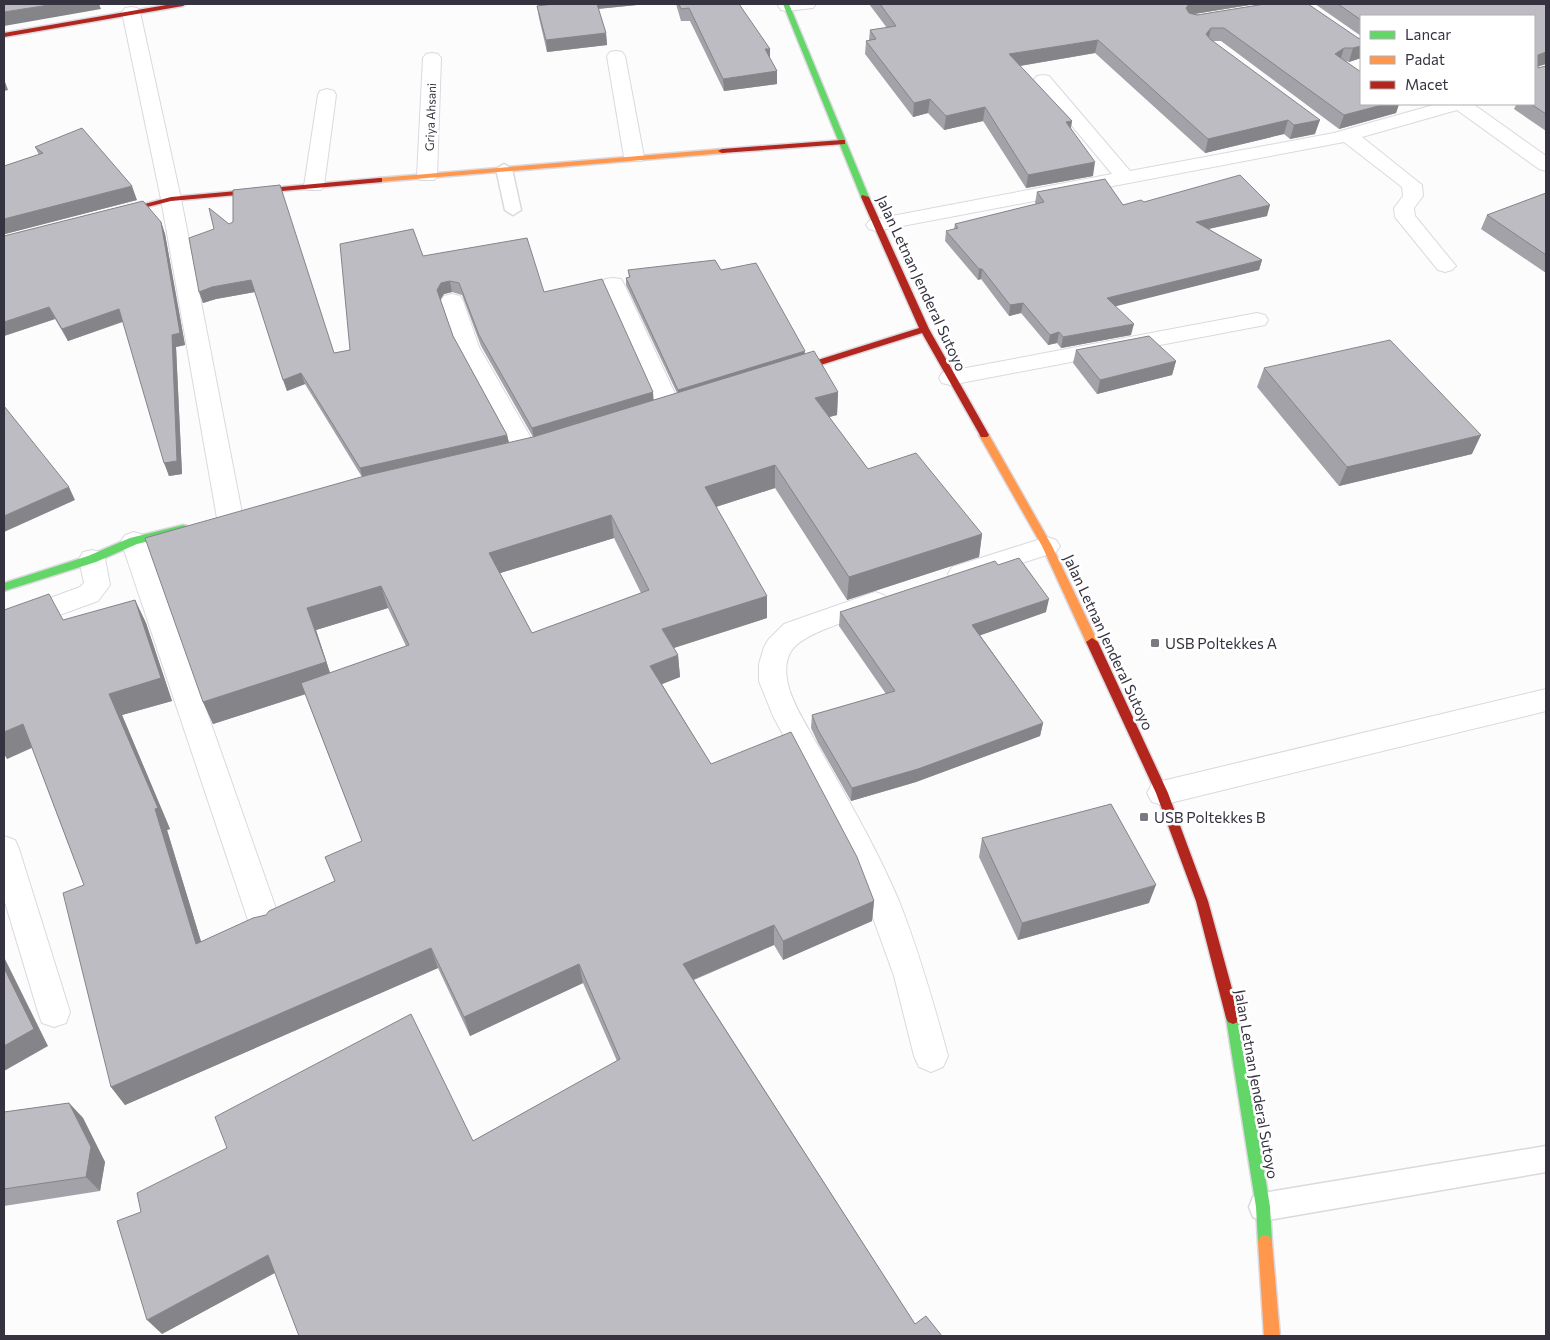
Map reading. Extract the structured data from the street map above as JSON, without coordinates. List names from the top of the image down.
{
  "streets": {
    "main road": ["Jalan Letnan Jenderal Sutoyo"],
    "street": ["Griya Ahsani"]
  },
  "places": {
    "transit": ["USB Poltekkes A", "USB Poltekkes B"]
  },
  "legend": ["Lancar", "Padat", "Macet"]
}
